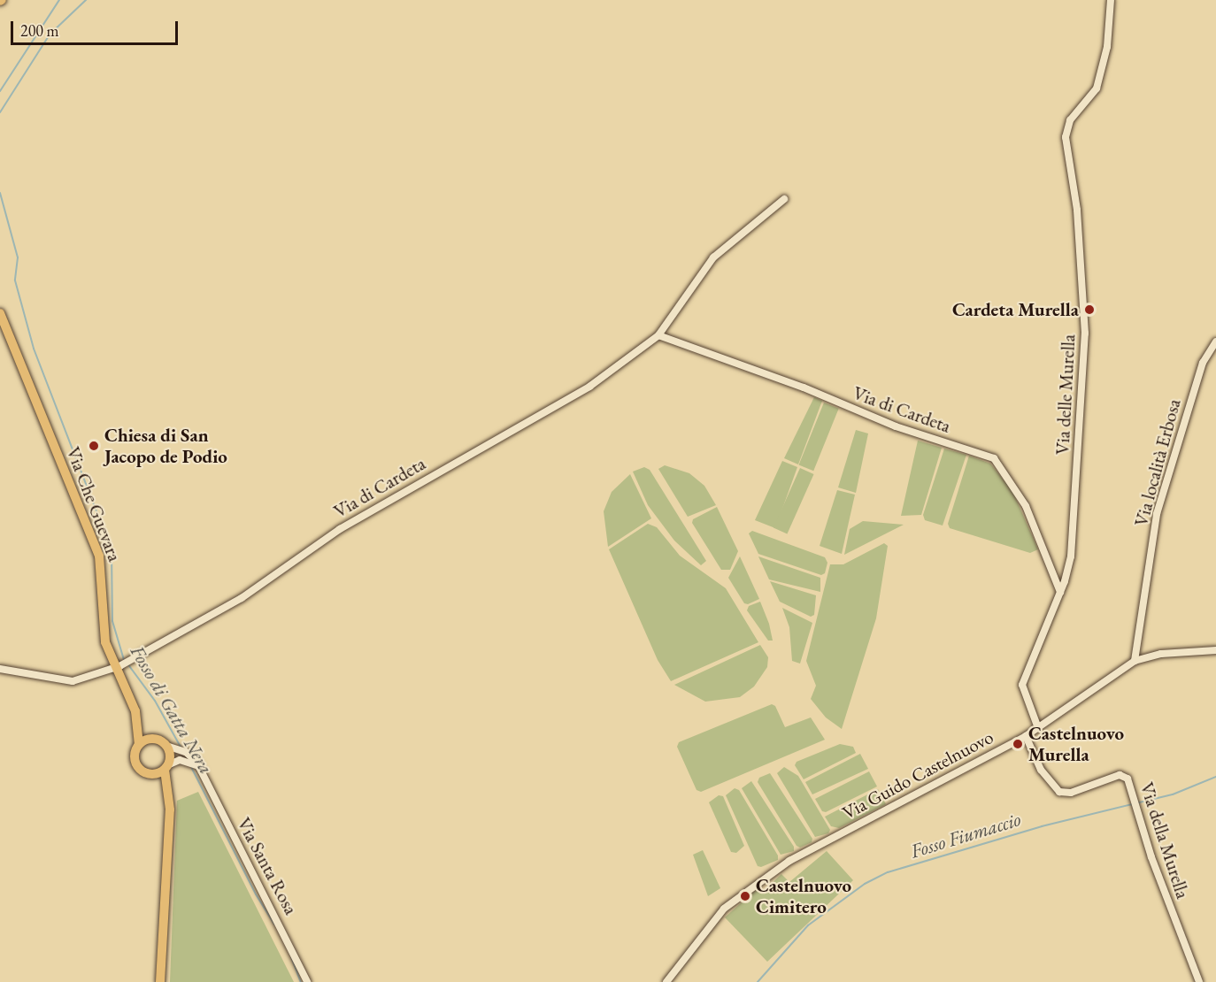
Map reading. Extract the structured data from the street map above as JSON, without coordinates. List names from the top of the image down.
{
  "streets": {
    "main road": ["Via Che Guevara"],
    "street": [
      "Via delle Murella",
      "Via di Cardeta",
      "Via località Erbosa",
      "Via Guido Castelnuovo",
      "Via della Murella",
      "Via Santa Rosa"
    ]
  },
  "crossings": [
    ["Via delle Murella", "Via di Cardeta"],
    ["Via delle Murella", "Via Guido Castelnuovo"],
    ["Via di Cardeta", "Via Che Guevara"],
    ["Via località Erbosa", "Via Guido Castelnuovo"],
    ["Via Che Guevara", "Via Santa Rosa"],
    ["Via Guido Castelnuovo", "Via della Murella"]
  ],
  "water": ["Fosso di Gatta Nera", "Fosso Fiumaccio"],
  "places": [
    "Cardeta Murella",
    "Chiesa di San Jacopo de Podio",
    "Castelnuovo Murella",
    "Castelnuovo Cimitero"
  ],
  "scale_bar": "200 m"
}
